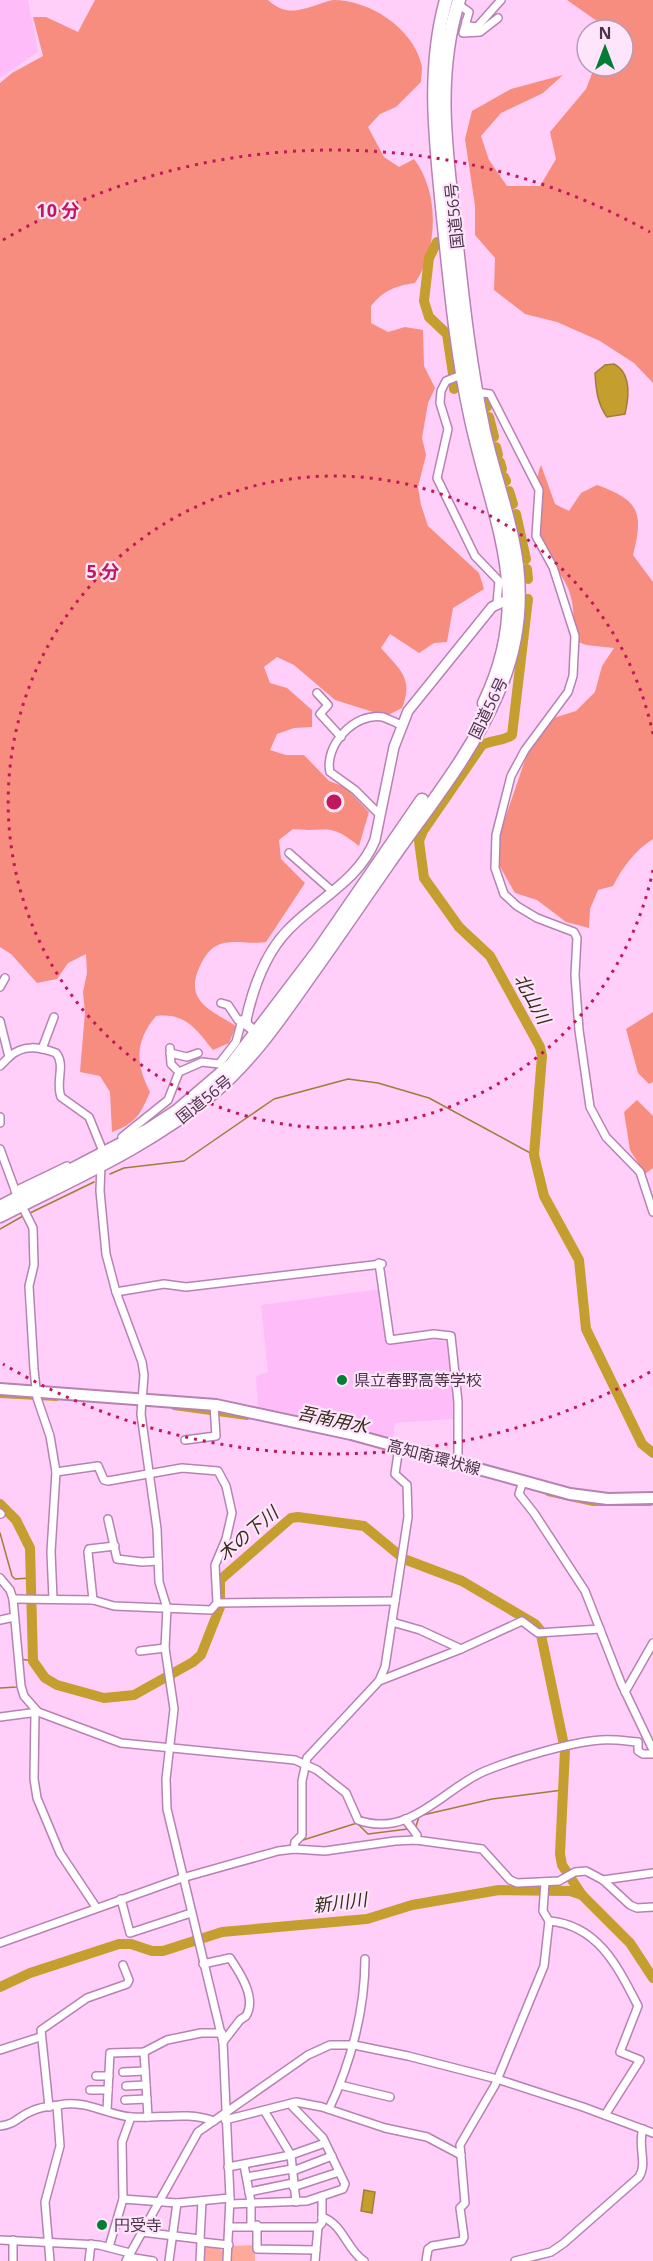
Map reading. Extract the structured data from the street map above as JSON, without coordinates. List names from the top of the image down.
{
  "streets": {
    "highway": ["国道56号"],
    "main road": ["高知南環状線"]
  },
  "water": [
    "北山川",
    "吾南用水",
    "木の下川",
    "新川川"
  ],
  "places": ["県立春野高等学校", "円受寺"],
  "north": "top",
  "rings": ["10 分", "5 分"]
}
